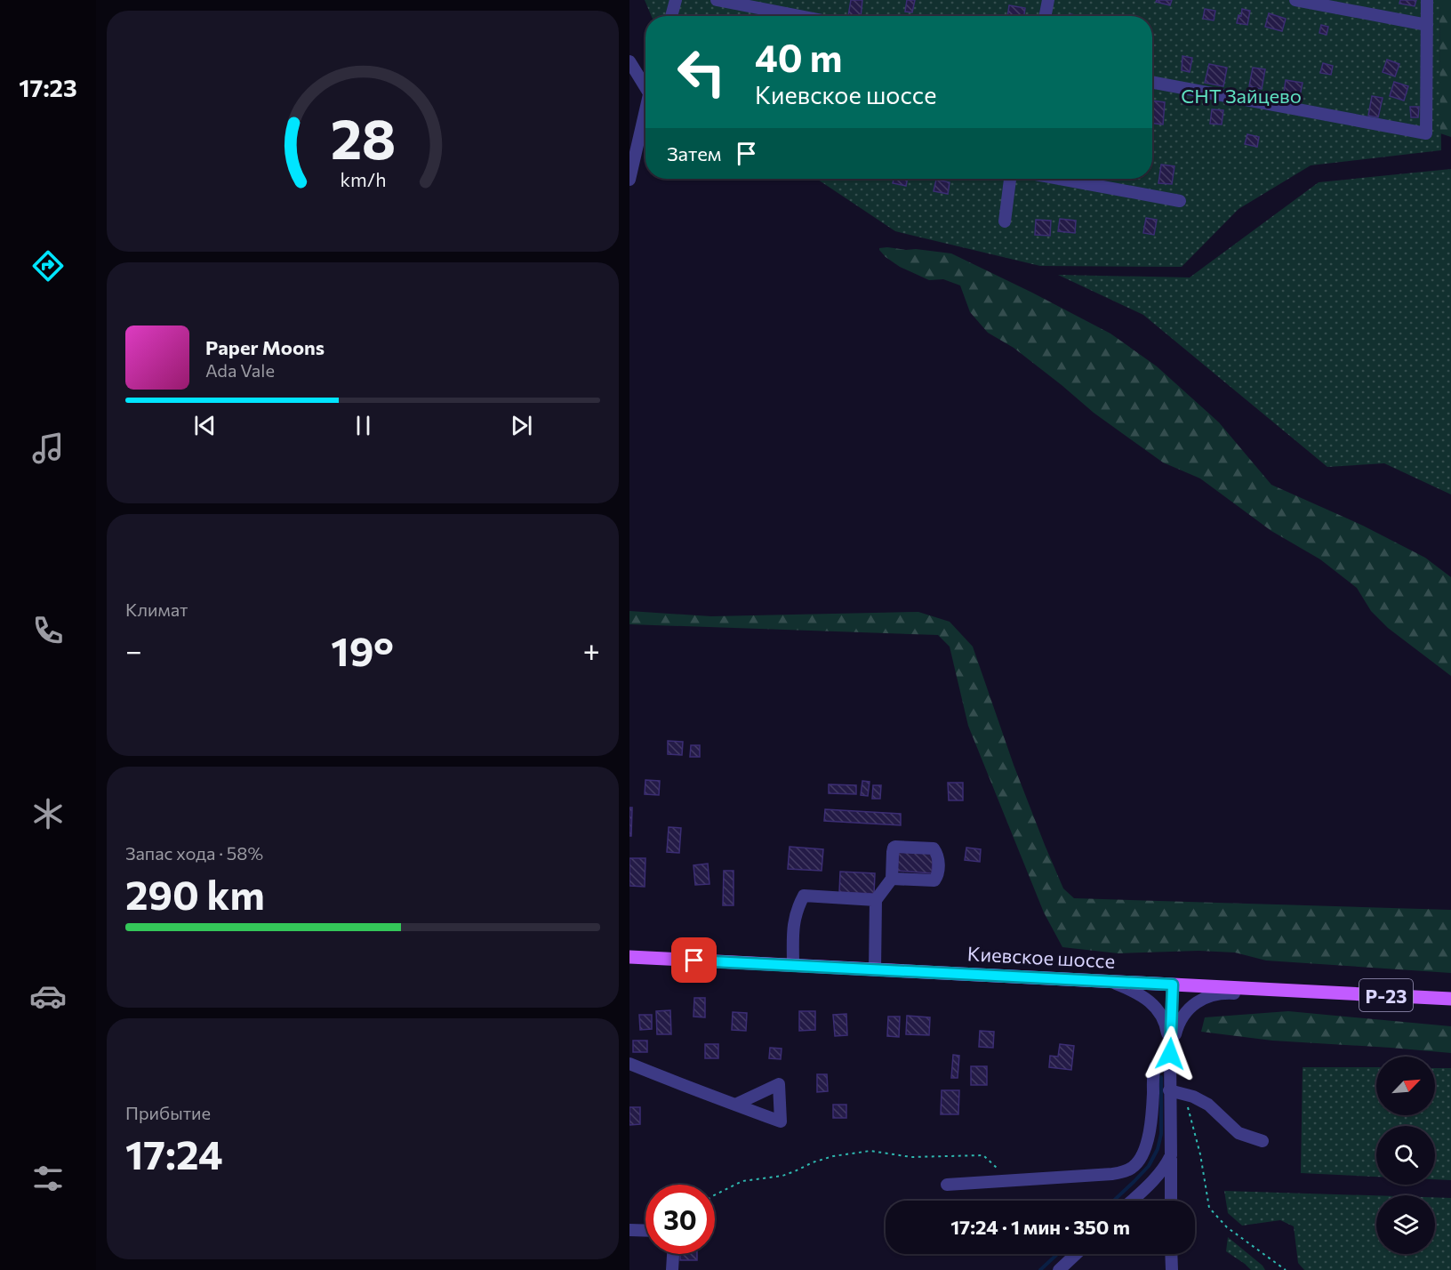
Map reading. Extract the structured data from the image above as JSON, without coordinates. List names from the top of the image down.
{
  "streets": {
    "main road": ["Киевское шоссе", "Р-23"]
  },
  "parks": ["СНТ Зайцево"],
  "north": "top right",
  "page": {
    "tabs": "17:23",
    "turn": ["40 m", "Киевское шоссе"],
    "then": "Затем",
    "song": ["Paper Moons", "Ada Vale"],
    "tile": [
      "Климат",
      ["Запас хода · 58%", "290 km"],
      ["Прибытие", "17:24"]
    ],
    "heat": ["−", "19°", "+"],
    "limit": "30",
    "trip": "17:24 · 1 мин · 350 m",
    "gauge": ["28", "km/h"]
  }
}
